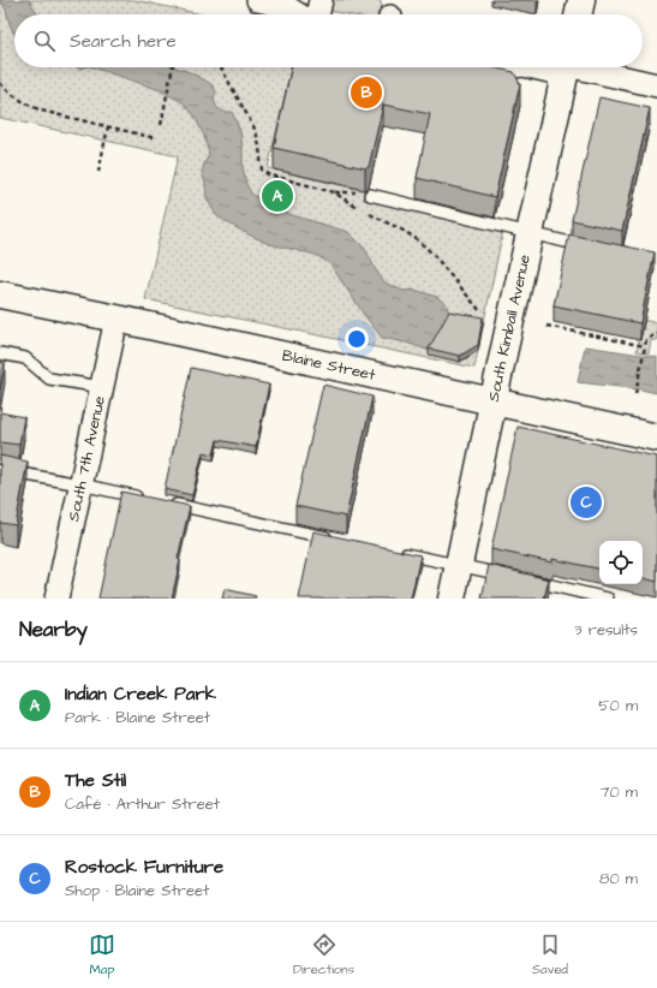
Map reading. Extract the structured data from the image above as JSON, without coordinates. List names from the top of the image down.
{
  "streets": {
    "main road": ["South Kimball Avenue", "Blaine Street"],
    "street": ["South 7th Avenue"]
  },
  "crossings": [
    ["South Kimball Avenue", "Blaine Street"],
    ["Blaine Street", "South 7th Avenue"]
  ],
  "page": {
    "search": "Search here",
    "pins": ["B", "A", "C"],
    "heading": ["Nearby", "3 results"],
    "list": [
      {
        "mark": "A",
        "name": "Indian Creek Park",
        "note": "Park · Blaine Street",
        "value": "50 m"
      },
      {
        "mark": "B",
        "name": "The Stil",
        "note": "Café · Arthur Street",
        "value": "70 m"
      },
      {
        "mark": "C",
        "name": "Rostock Furniture",
        "note": "Shop · Blaine Street",
        "value": "80 m"
      }
    ],
    "nav": ["Map", "Directions", "Saved"]
  }
}
